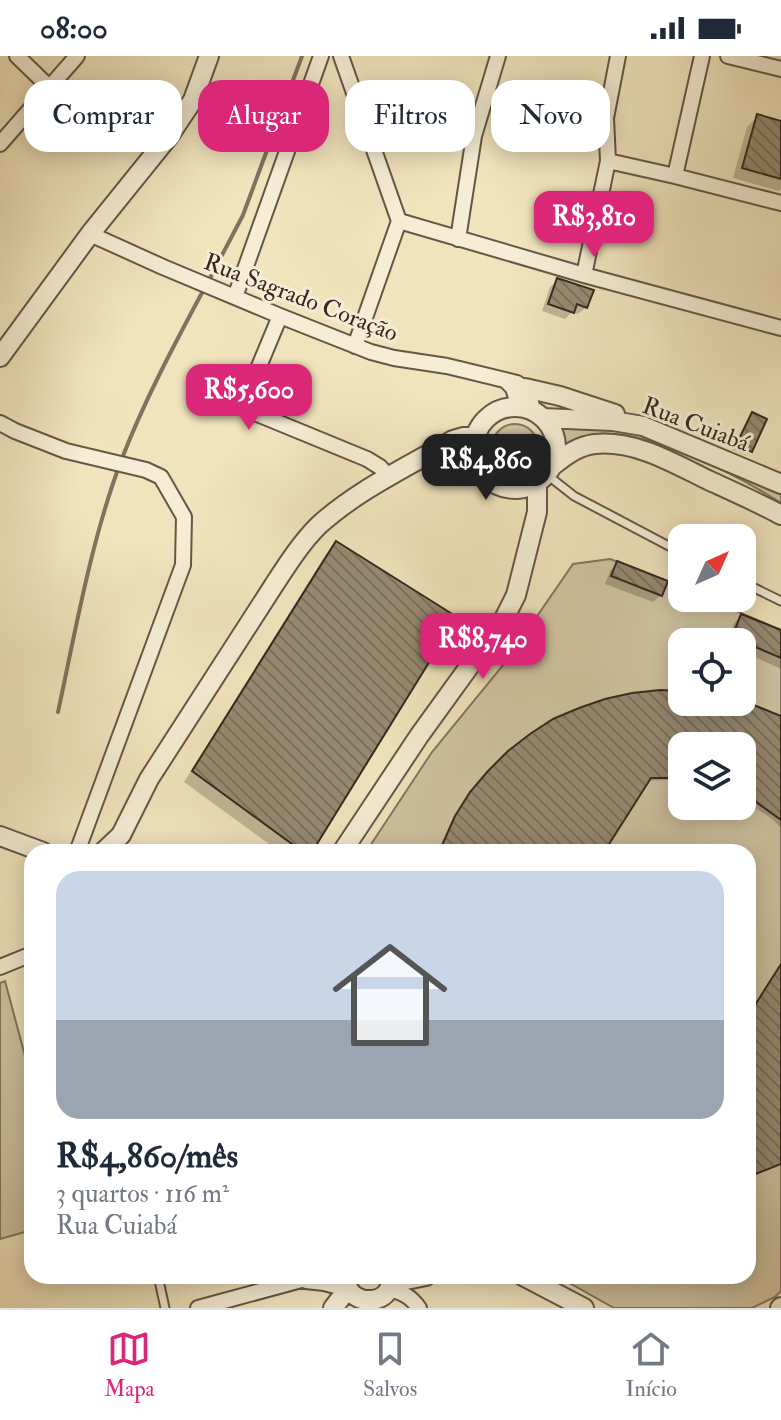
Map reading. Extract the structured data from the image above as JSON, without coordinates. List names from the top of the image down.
{
  "streets": {
    "street": ["Rua Sagrado Coração", "Rua Cuiabá"]
  },
  "crossings": [
    ["Rua Sagrado Coração", "Rua Cuiabá"]
  ],
  "north": "top right",
  "page": {
    "status": "08:00",
    "chip": [
      "Comprar",
      "Alugar",
      "Filtros",
      "Novo"
    ],
    "price": [
      "R$3,810",
      "R$5,600",
      "R$4,860",
      "R$8,740"
    ],
    "list": [
      {
        "name": "R$4,860/mês",
        "note": "3 quartos · 116 m² · Rua Cuiabá"
      }
    ],
    "tabs": ["Mapa", "Salvos", "Início"]
  }
}
